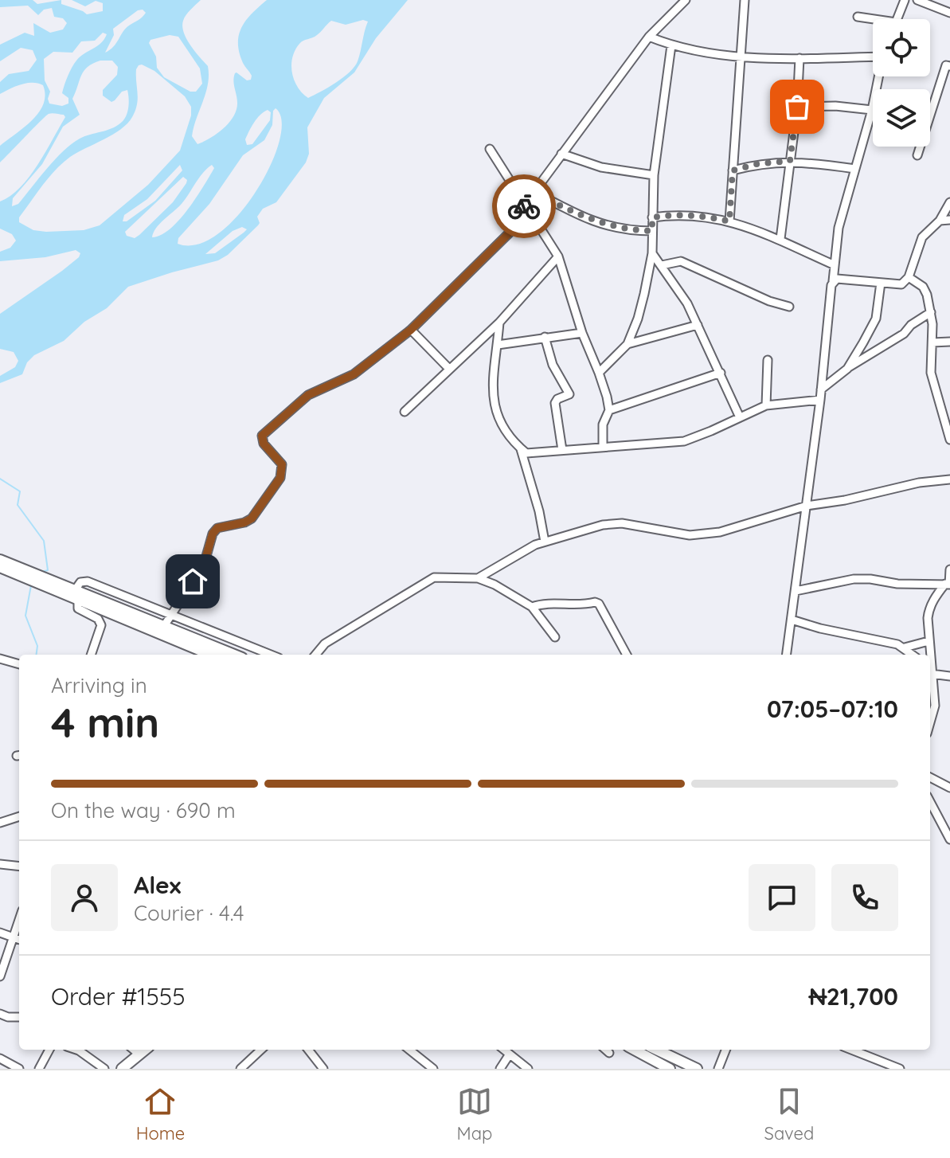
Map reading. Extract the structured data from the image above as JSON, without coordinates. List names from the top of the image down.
{
  "page": {
    "heading": ["4 min", "Arriving in", "07:05–07:10"],
    "panel": [
      "Alex",
      "Courier · 4.4",
      "Order #1555",
      "₦21,700"
    ],
    "bar": "On the way · 690 m",
    "tabs": ["Home", "Map", "Saved"]
  }
}
